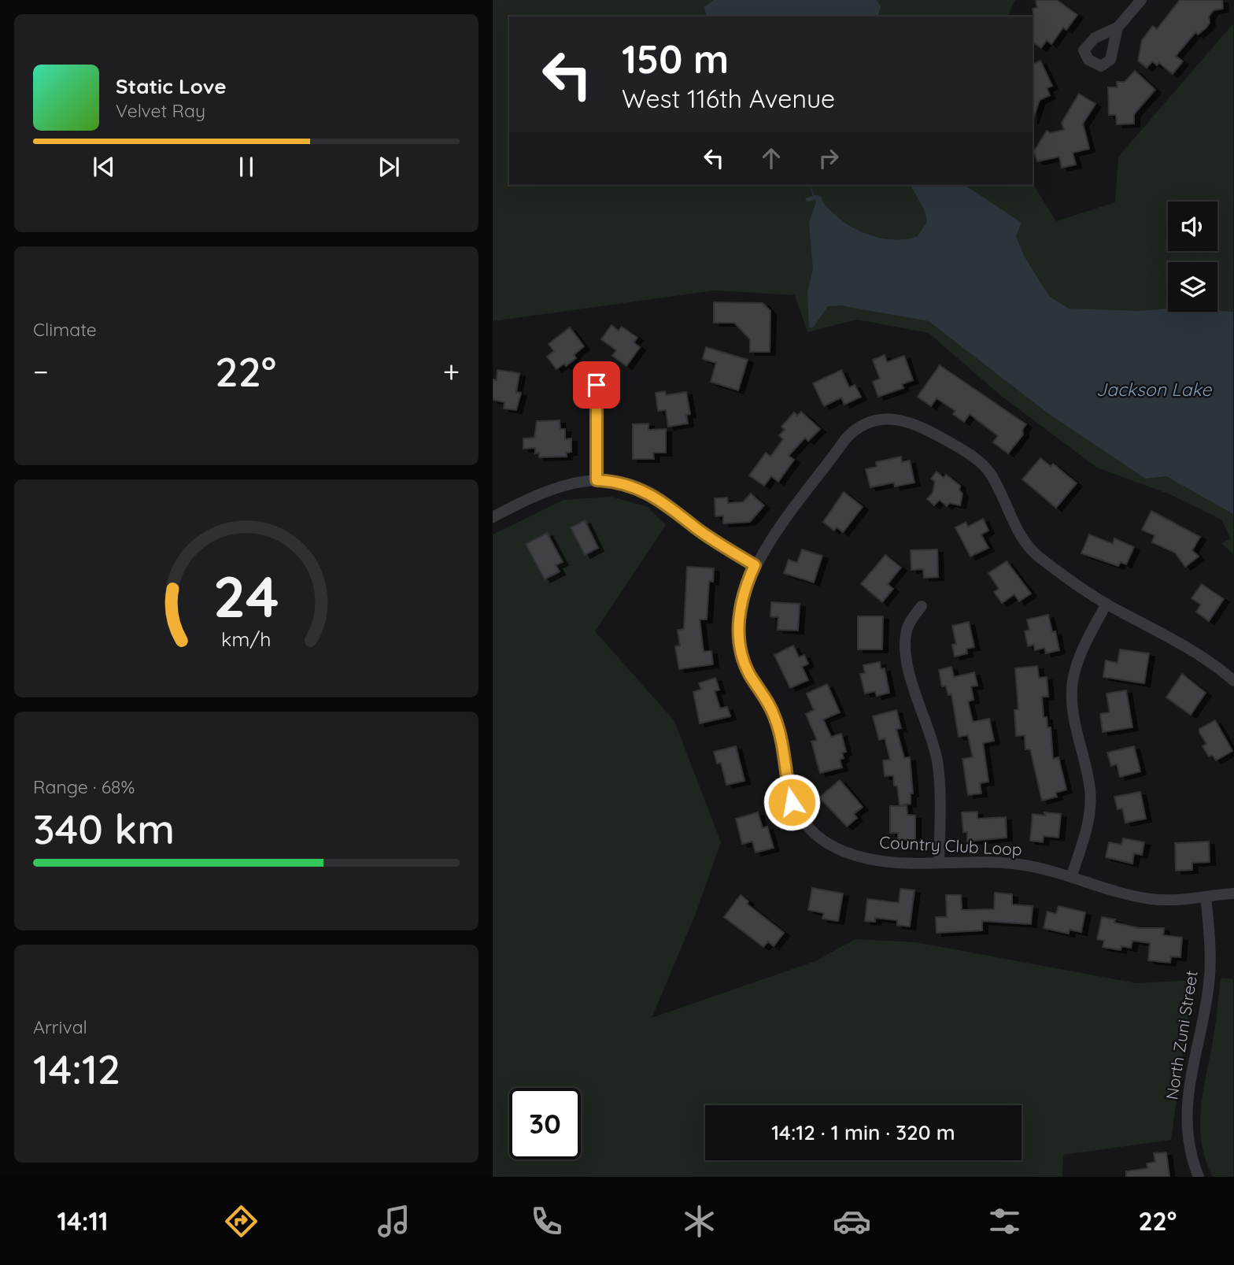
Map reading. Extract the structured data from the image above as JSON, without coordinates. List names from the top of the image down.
{
  "streets": {
    "street": ["Country Club Loop", "North Zuni Street"]
  },
  "crossings": [
    ["Country Club Loop", "North Zuni Street"]
  ],
  "water": ["Jackson Lake"],
  "page": {
    "turn": ["150 m", "West 116th Avenue"],
    "song": ["Static Love", "Velvet Ray"],
    "tile": [
      "Climate",
      ["Range · 68%", "340 km"],
      ["Arrival", "14:12"]
    ],
    "heat": ["−", "22°", "+"],
    "limit": "30",
    "trip": "14:12 · 1 min · 320 m",
    "tabs": ["14:11", "22°"],
    "gauge": ["24", "km/h"]
  }
}
